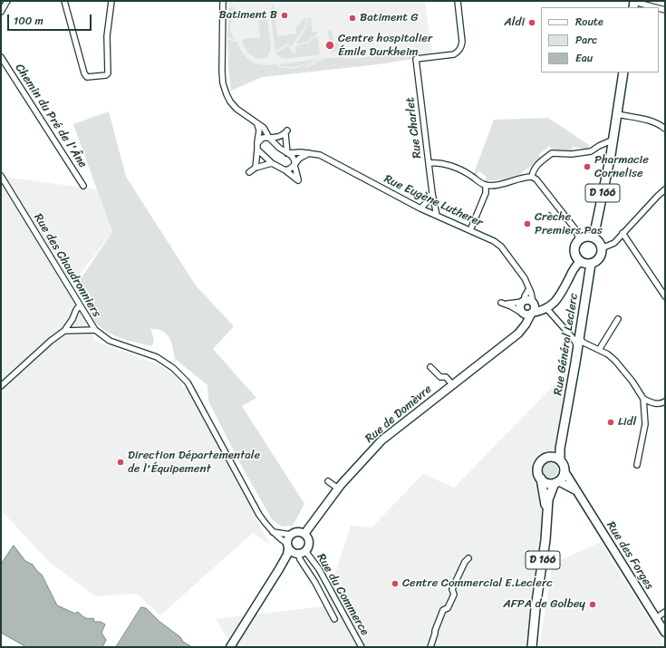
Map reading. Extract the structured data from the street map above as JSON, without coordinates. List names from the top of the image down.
{
  "streets": {
    "main road": ["D 166", "Rue Général Leclerc"],
    "street": [
      "Chemin du Pré de l'Âne",
      "Rue Charlet",
      "Rue Eugène Lutherer",
      "Rue des Chaudronniers",
      "Rue de Domèvre",
      "Rue des Forges",
      "Rue du Commerce"
    ]
  },
  "crossings": [
    ["Rue Charlet", "Rue Eugène Lutherer"],
    ["D 166", "Rue Général Leclerc"],
    ["D 166", "Rue des Forges"],
    ["Rue Eugène Lutherer", "Rue de Domèvre"],
    ["Rue des Chaudronniers", "Rue de Domèvre"],
    ["Rue des Chaudronniers", "Rue du Commerce"],
    ["Rue Général Leclerc", "Rue des Forges"],
    ["Rue de Domèvre", "Rue du Commerce"]
  ],
  "places": [
    "Batiment B",
    "Batiment G",
    "Aldi",
    "Centre hospitalier Émile Durkheim",
    "Pharmacie Cornelise",
    "Crèche Premiers Pas",
    "Lidl",
    "Direction Départementale de l'Équipement",
    "Centre Commercial E.Leclerc",
    "AFPA de Golbey"
  ],
  "legend": ["Route", "Parc", "Eau"],
  "scale_bar": "100 m"
}
